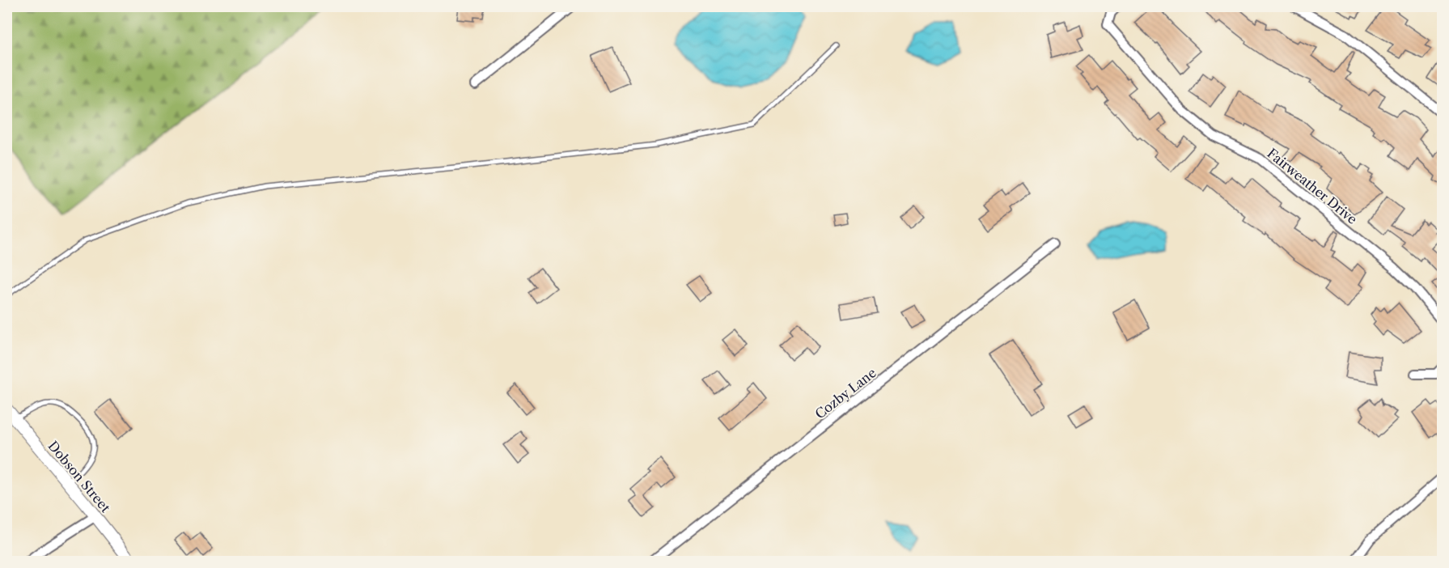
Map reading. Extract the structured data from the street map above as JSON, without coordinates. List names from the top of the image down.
{
  "streets": {
    "street": ["Fairweather Drive", "Cozby Lane", "Dobson Street"]
  }
}
